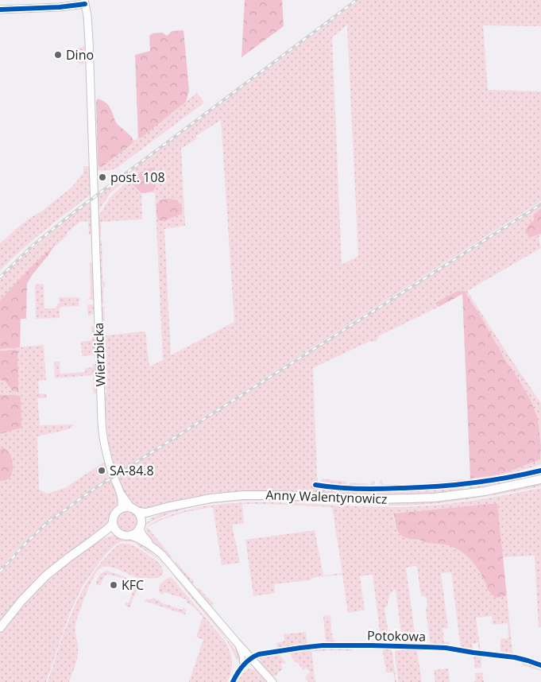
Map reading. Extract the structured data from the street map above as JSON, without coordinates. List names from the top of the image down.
{
  "streets": {
    "main road": ["Wierzbicka", "Anny Walentynowicz"],
    "street": ["Potokowa"]
  },
  "crossings": [
    ["Wierzbicka", "Anny Walentynowicz"]
  ],
  "places": [
    "Dino",
    "post. 108",
    "SA-84.8",
    "KFC"
  ]
}
